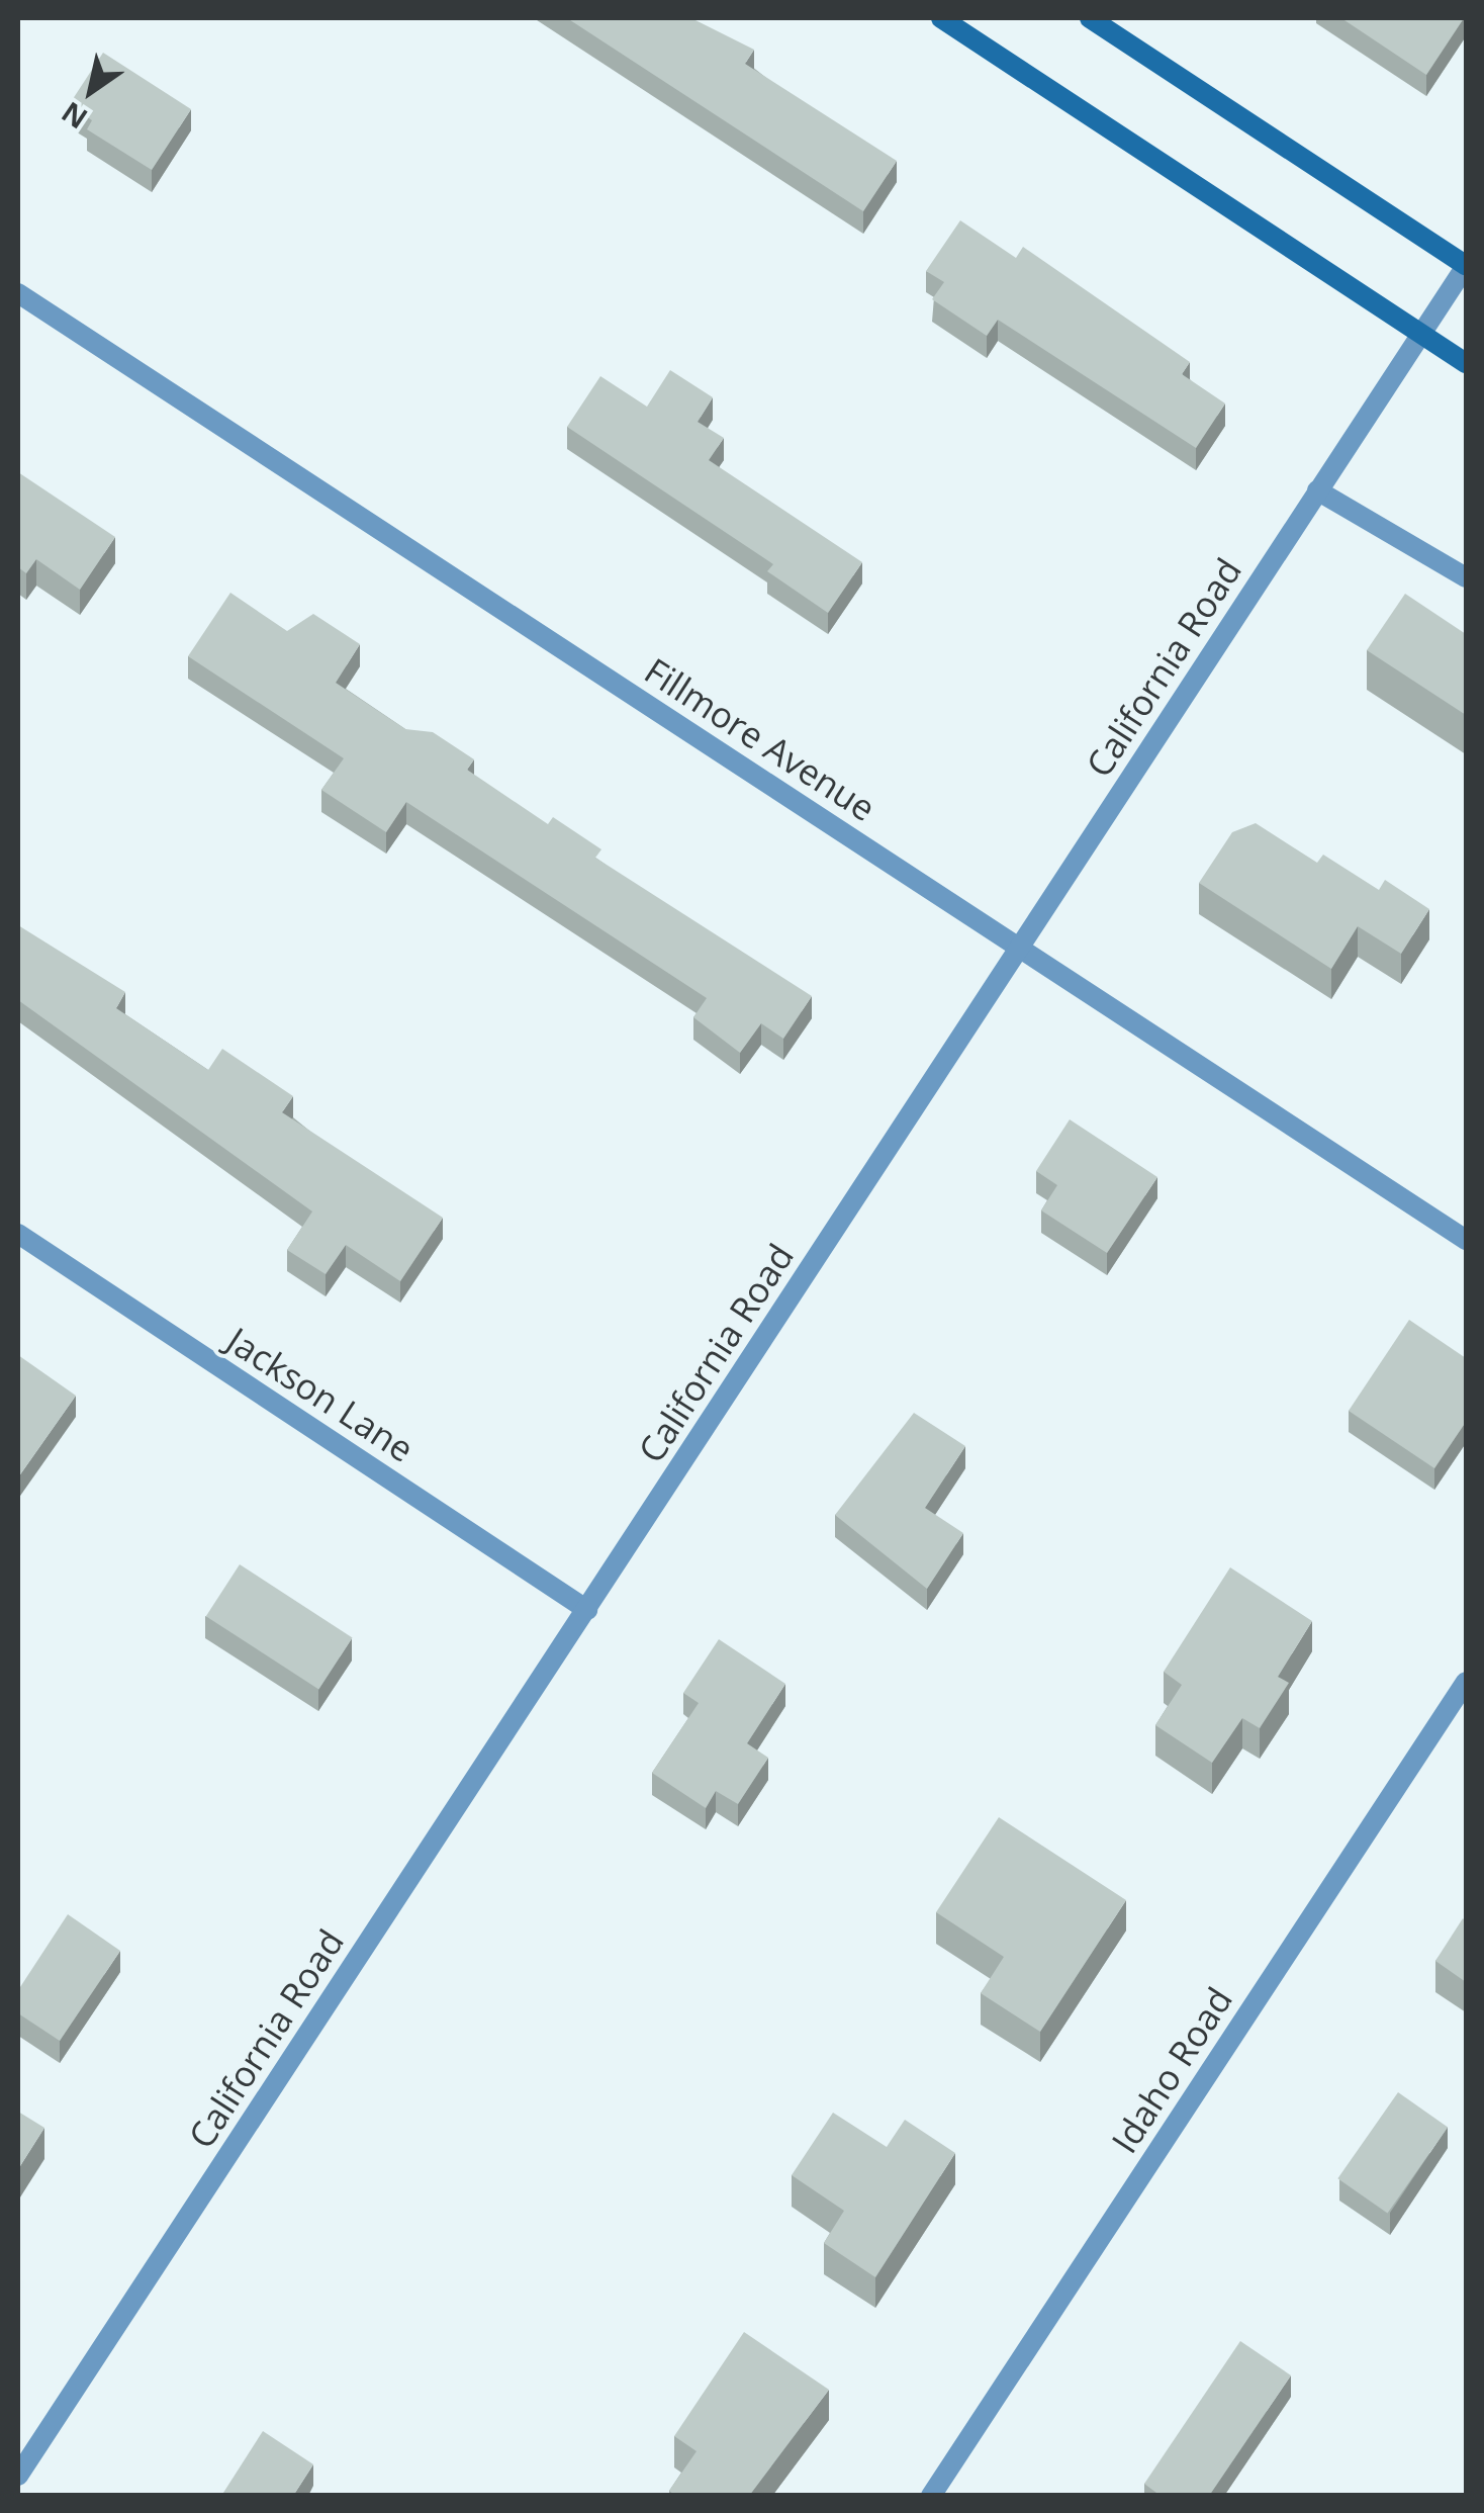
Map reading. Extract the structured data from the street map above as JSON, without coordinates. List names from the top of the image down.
{
  "streets": {
    "street": [
      "California Road",
      "Fillmore Avenue",
      "Jackson Lane",
      "Idaho Road"
    ]
  },
  "crossings": [
    ["California Road", "Fillmore Avenue"],
    ["California Road", "Jackson Lane"]
  ],
  "north": "bottom left"
}
